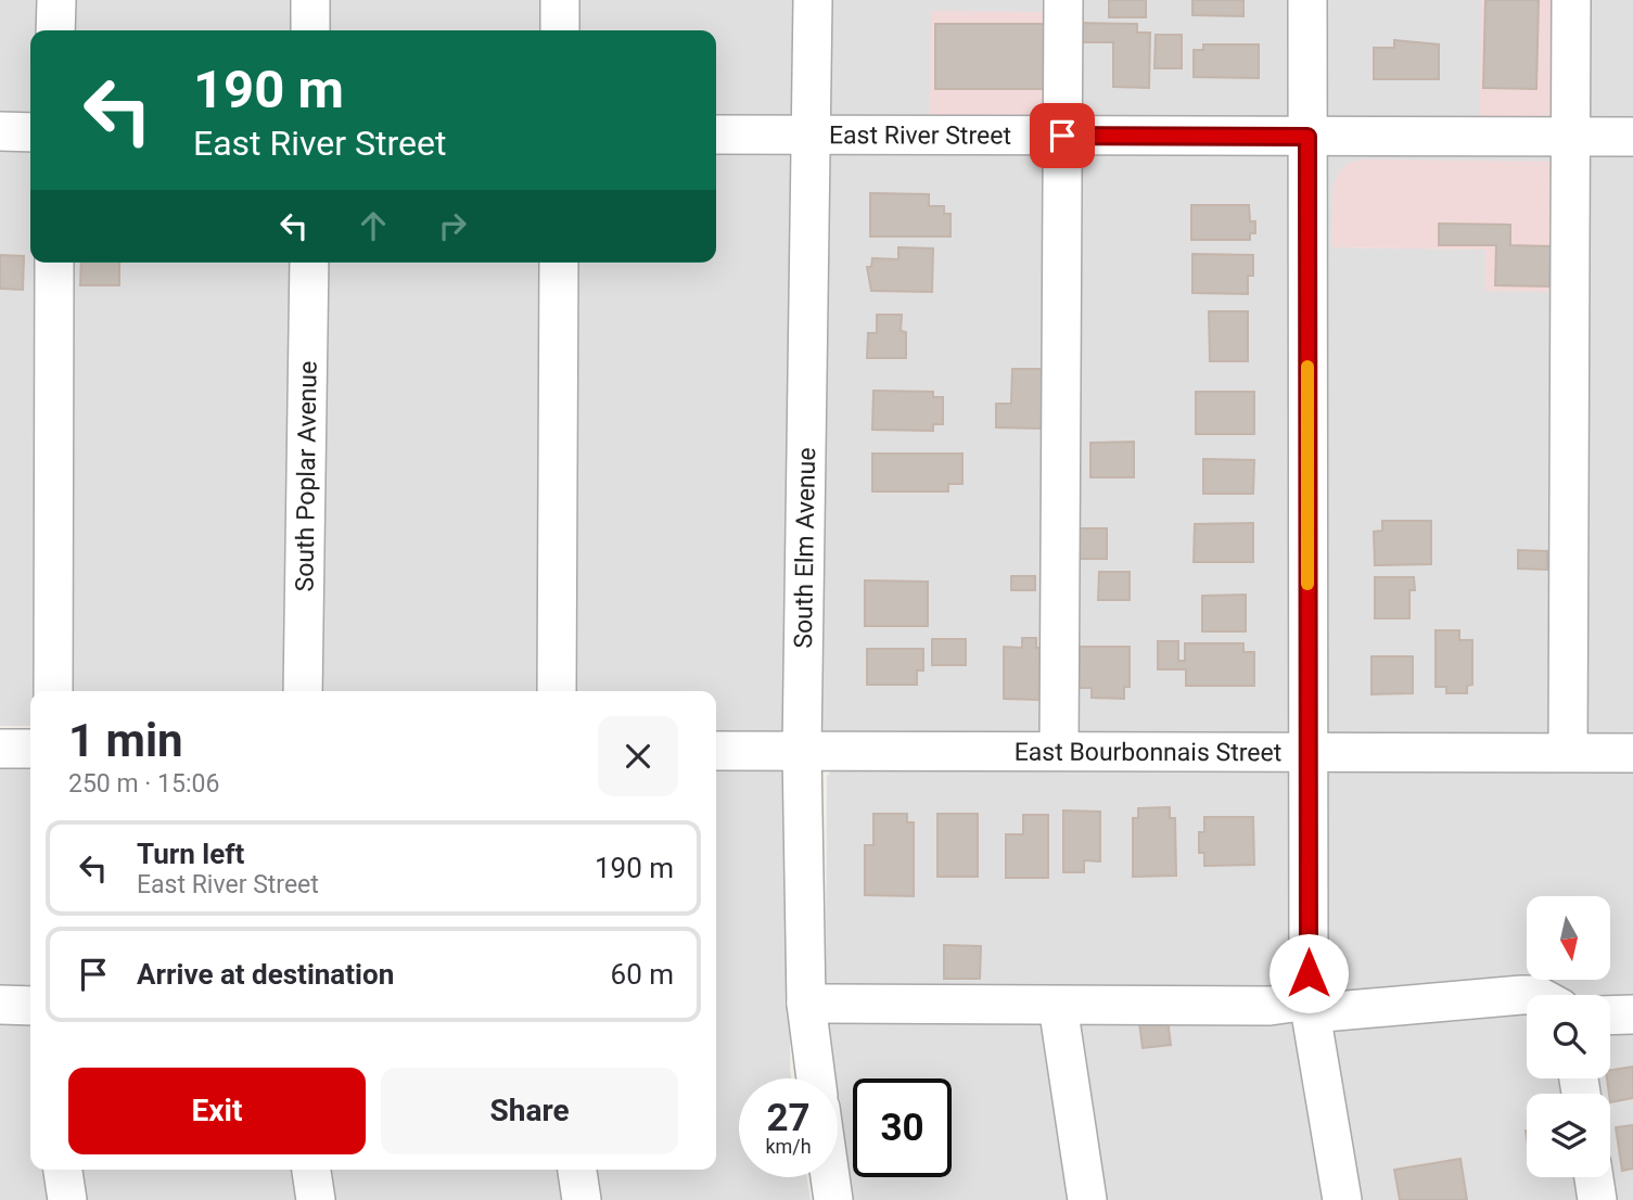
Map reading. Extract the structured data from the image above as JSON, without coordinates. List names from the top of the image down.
{
  "streets": {
    "street": [
      "East River Street",
      "South Poplar Avenue",
      "South Elm Avenue",
      "East Bourbonnais Street"
    ]
  },
  "crossings": [
    ["East River Street", "South Elm Avenue"],
    ["South Elm Avenue", "East Bourbonnais Street"]
  ],
  "north": "bottom",
  "page": {
    "turn": ["190 m", "East River Street"],
    "heading": ["1 min", "250 m · 15:06"],
    "list": [
      {
        "name": "Turn left",
        "note": "East River Street",
        "value": "190 m"
      },
      {
        "name": "Arrive at destination",
        "value": "60 m"
      }
    ],
    "buttons": ["Exit", "Share"],
    "speed": "27 km/h",
    "limit": "30"
  }
}
